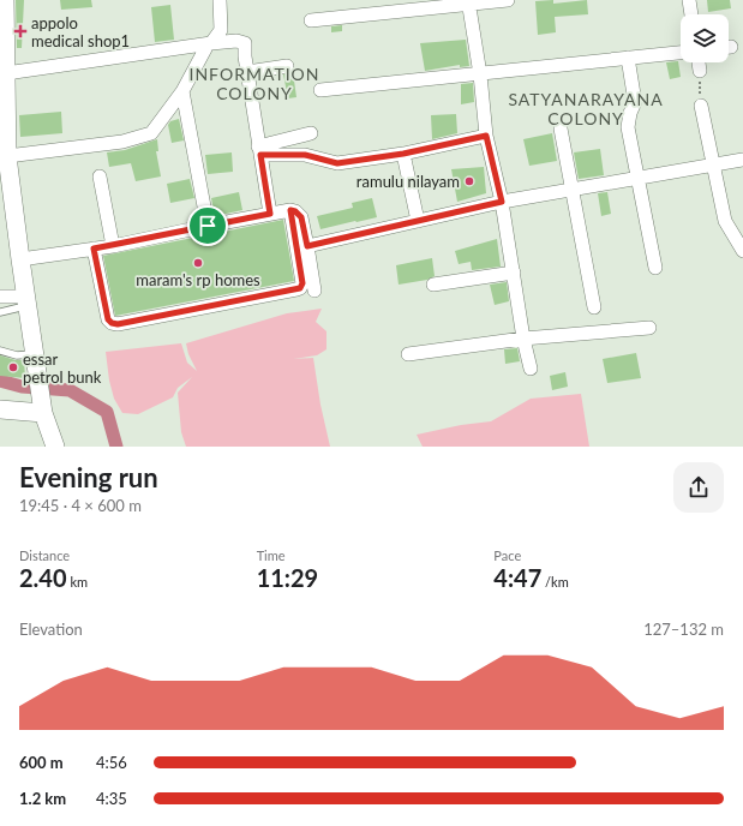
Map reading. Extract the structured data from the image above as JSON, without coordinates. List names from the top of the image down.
{
  "districts": ["INFORMATION COLONY", "SATYANARAYANA COLONY"],
  "places": {
    "health": ["appolo medical shop1"],
    "other": ["ramulu nilayam", "maram's rp homes", "essar petrol bunk"]
  },
  "page": {
    "heading": ["Evening run", "19:45 · 4 × 600 m"],
    "stats": [
      ["Distance", "2.40 km"],
      ["Time", "11:29"],
      ["Pace", "4:47 /km"]
    ],
    "chart": ["Elevation", "127–132 m"],
    "list": [
      {
        "name": "600 m",
        "note": "4:56"
      },
      {
        "name": "1.2 km",
        "note": "4:35"
      }
    ]
  }
}
